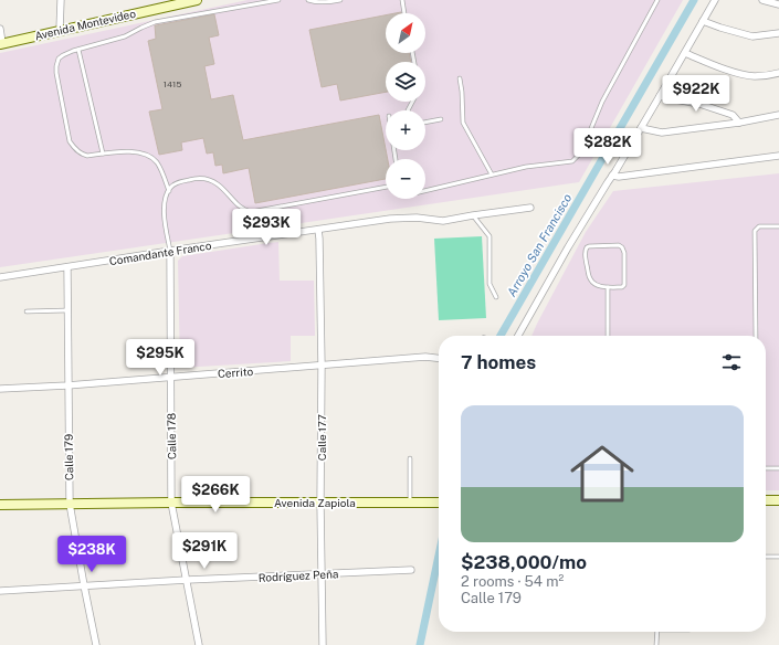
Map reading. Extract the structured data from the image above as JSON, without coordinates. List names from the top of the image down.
{
  "streets": {
    "main road": ["Avenida Montevideo", "Avenida Zapiola"],
    "street": [
      "Comandante Franco",
      "Cerrito",
      "Calle 178",
      "Calle 177",
      "Calle 179",
      "Rodríguez Peña"
    ]
  },
  "crossings": [
    ["Comandante Franco", "Calle 178"],
    ["Comandante Franco", "Calle 177"],
    ["Comandante Franco", "Calle 179"],
    ["Cerrito", "Calle 178"],
    ["Cerrito", "Calle 177"],
    ["Cerrito", "Calle 179"],
    ["Calle 178", "Avenida Zapiola"],
    ["Calle 178", "Rodríguez Peña"],
    ["Calle 177", "Avenida Zapiola"],
    ["Calle 177", "Rodríguez Peña"],
    ["Calle 179", "Avenida Zapiola"],
    ["Calle 179", "Rodríguez Peña"]
  ],
  "water": ["Arroyo San Francisco"],
  "house_numbers": ["1415"],
  "north": "top right",
  "page": {
    "map_buttons": ["+", "−"],
    "price": [
      "$922K",
      "$282K",
      "$293K",
      "$295K",
      "$266K",
      "$291K",
      "$238K"
    ],
    "heading": "7 homes",
    "list": [
      {
        "name": "$238,000/mo",
        "note": "2 rooms · 54 m² · Calle 179"
      }
    ]
  }
}
